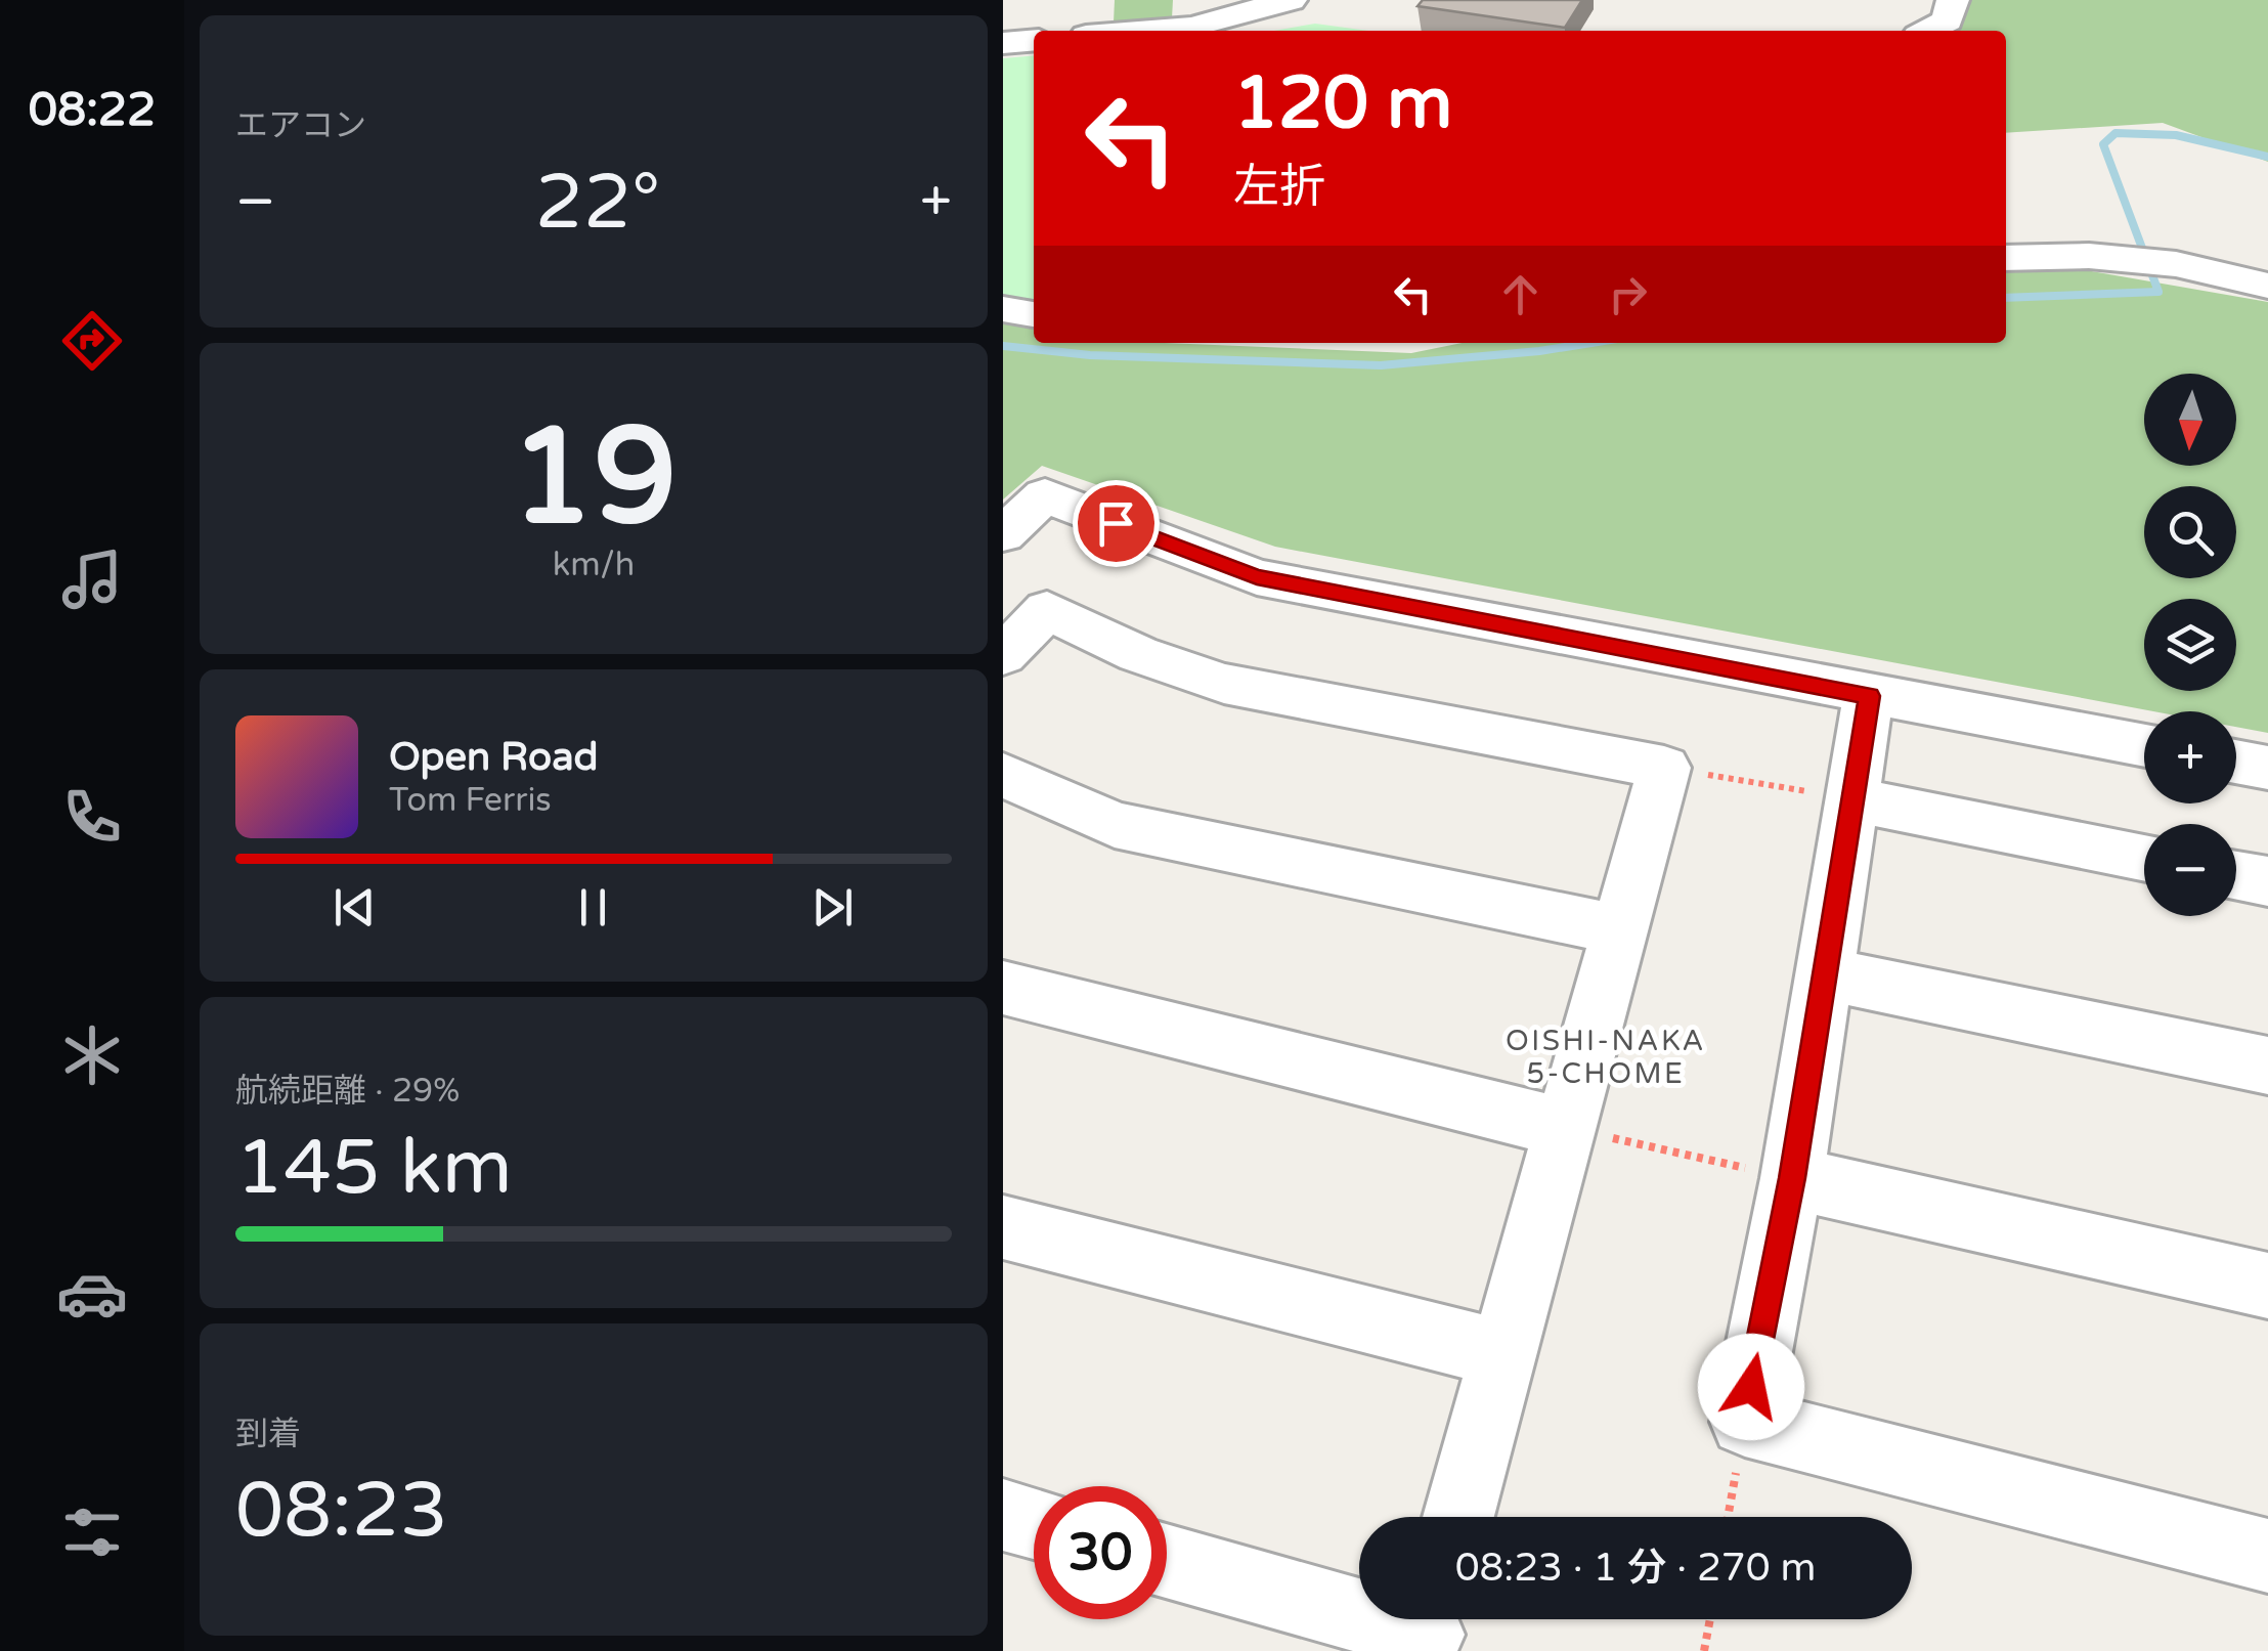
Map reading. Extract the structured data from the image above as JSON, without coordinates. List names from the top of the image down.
{
  "districts": ["OISHI-NAKA 5-CHOME"],
  "north": "bottom",
  "page": {
    "tabs": "08:22",
    "tile": [
      "エアコン",
      ["19", "km/h"],
      ["航続距離 · 29%", "145 km"],
      ["到着", "08:23"]
    ],
    "turn": ["120 m", "左折"],
    "heat": ["−", "22°", "+"],
    "map_buttons": ["+", "−"],
    "song": ["Open Road", "Tom Ferris"],
    "limit": "30",
    "trip": "08:23 · 1 分 · 270 m"
  }
}
